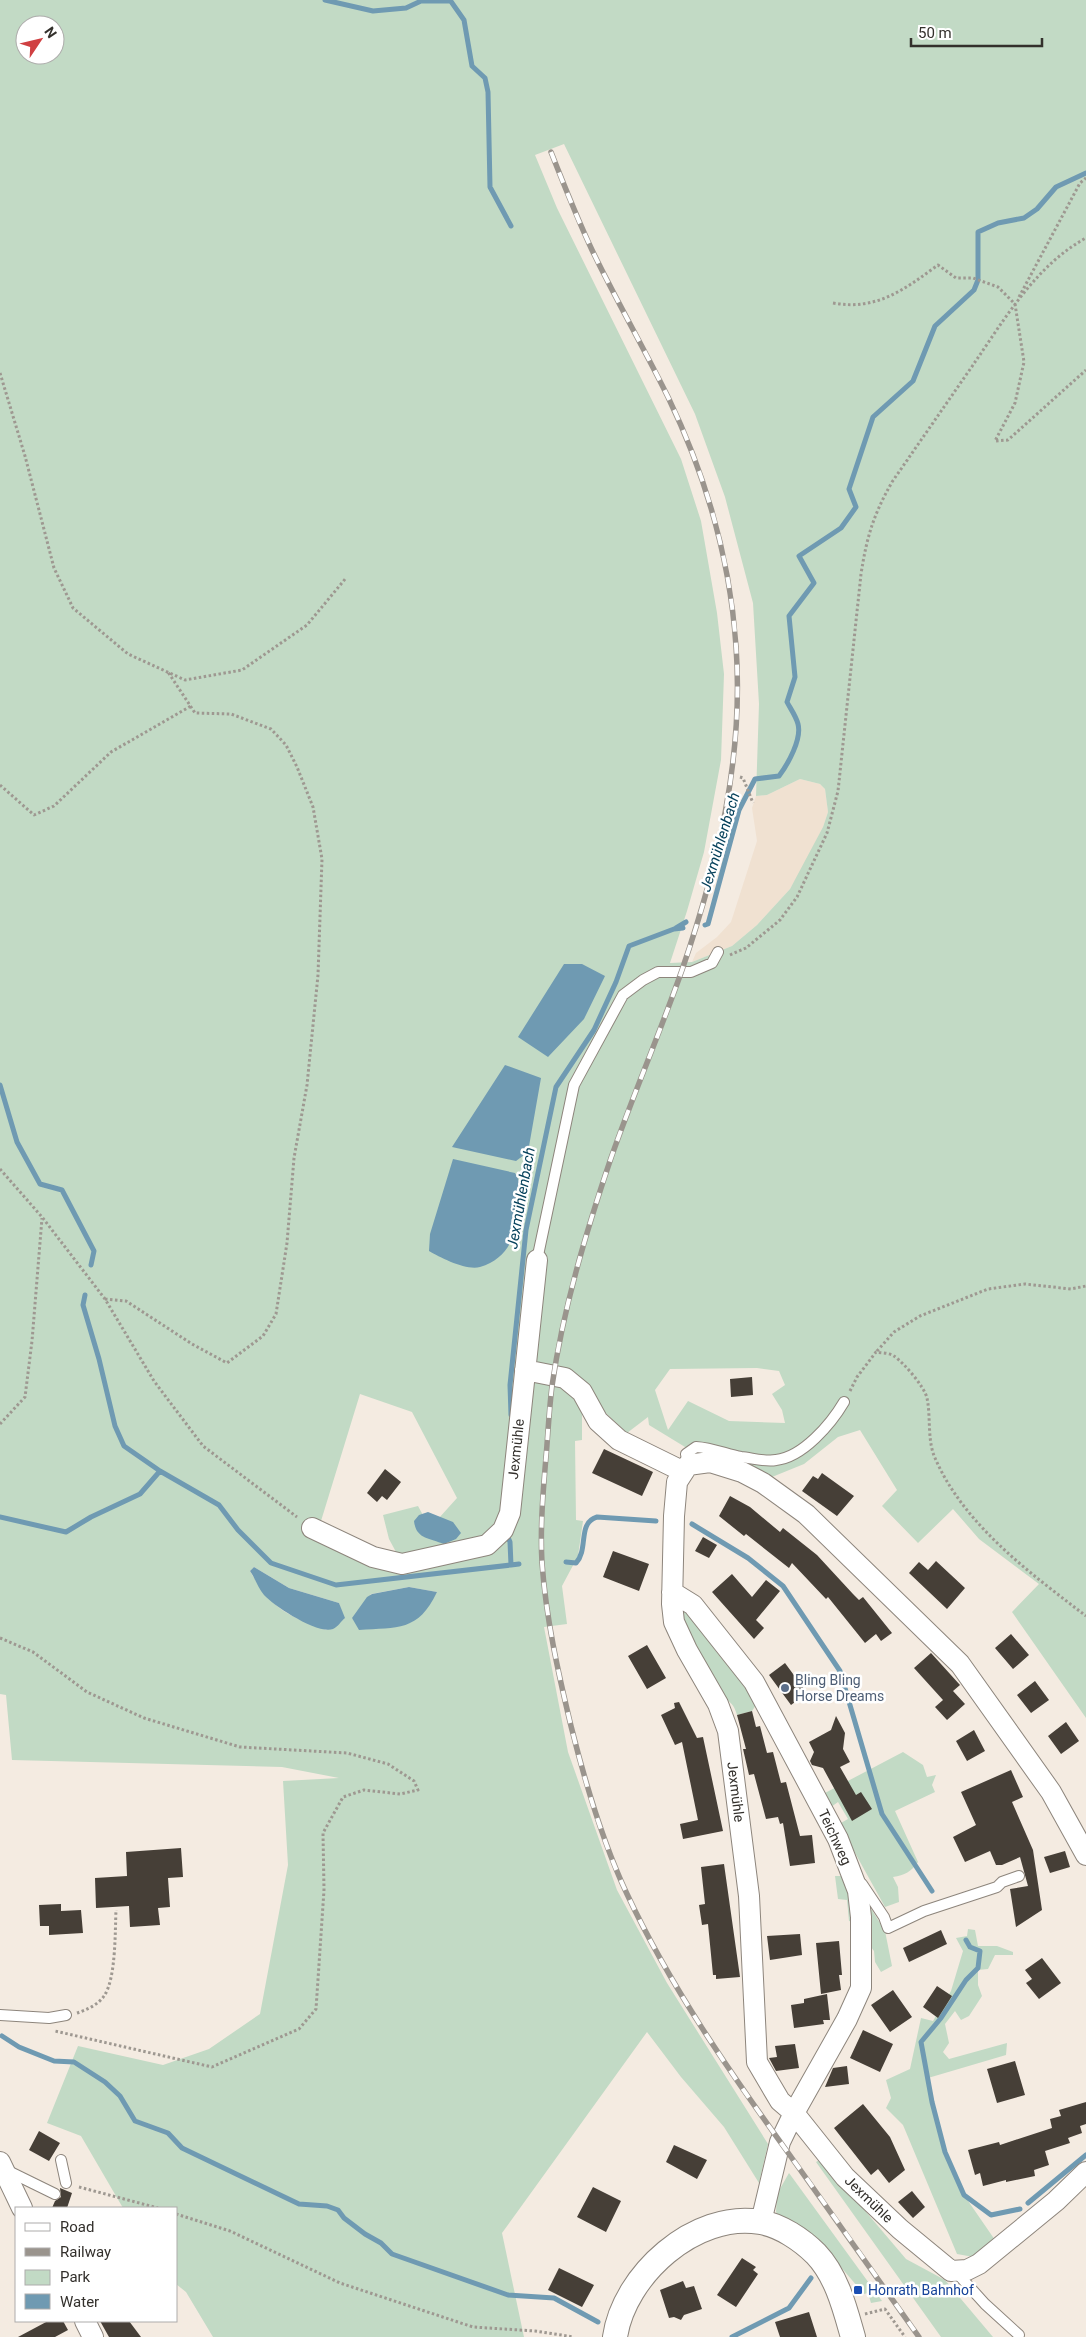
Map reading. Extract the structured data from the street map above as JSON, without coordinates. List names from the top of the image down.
{
  "streets": {
    "street": ["Jexmühle", "Teichweg"]
  },
  "crossings": [
    ["Jexmühle", "Teichweg"]
  ],
  "water": ["Jexmühlenbach"],
  "places": {
    "other": ["Bling Bling Horse Dreams"],
    "transit": ["Honrath Bahnhof"]
  },
  "legend": [
    "Road",
    "Railway",
    "Park",
    "Water"
  ],
  "scale_bar": "50 m",
  "north": "top right"
}
